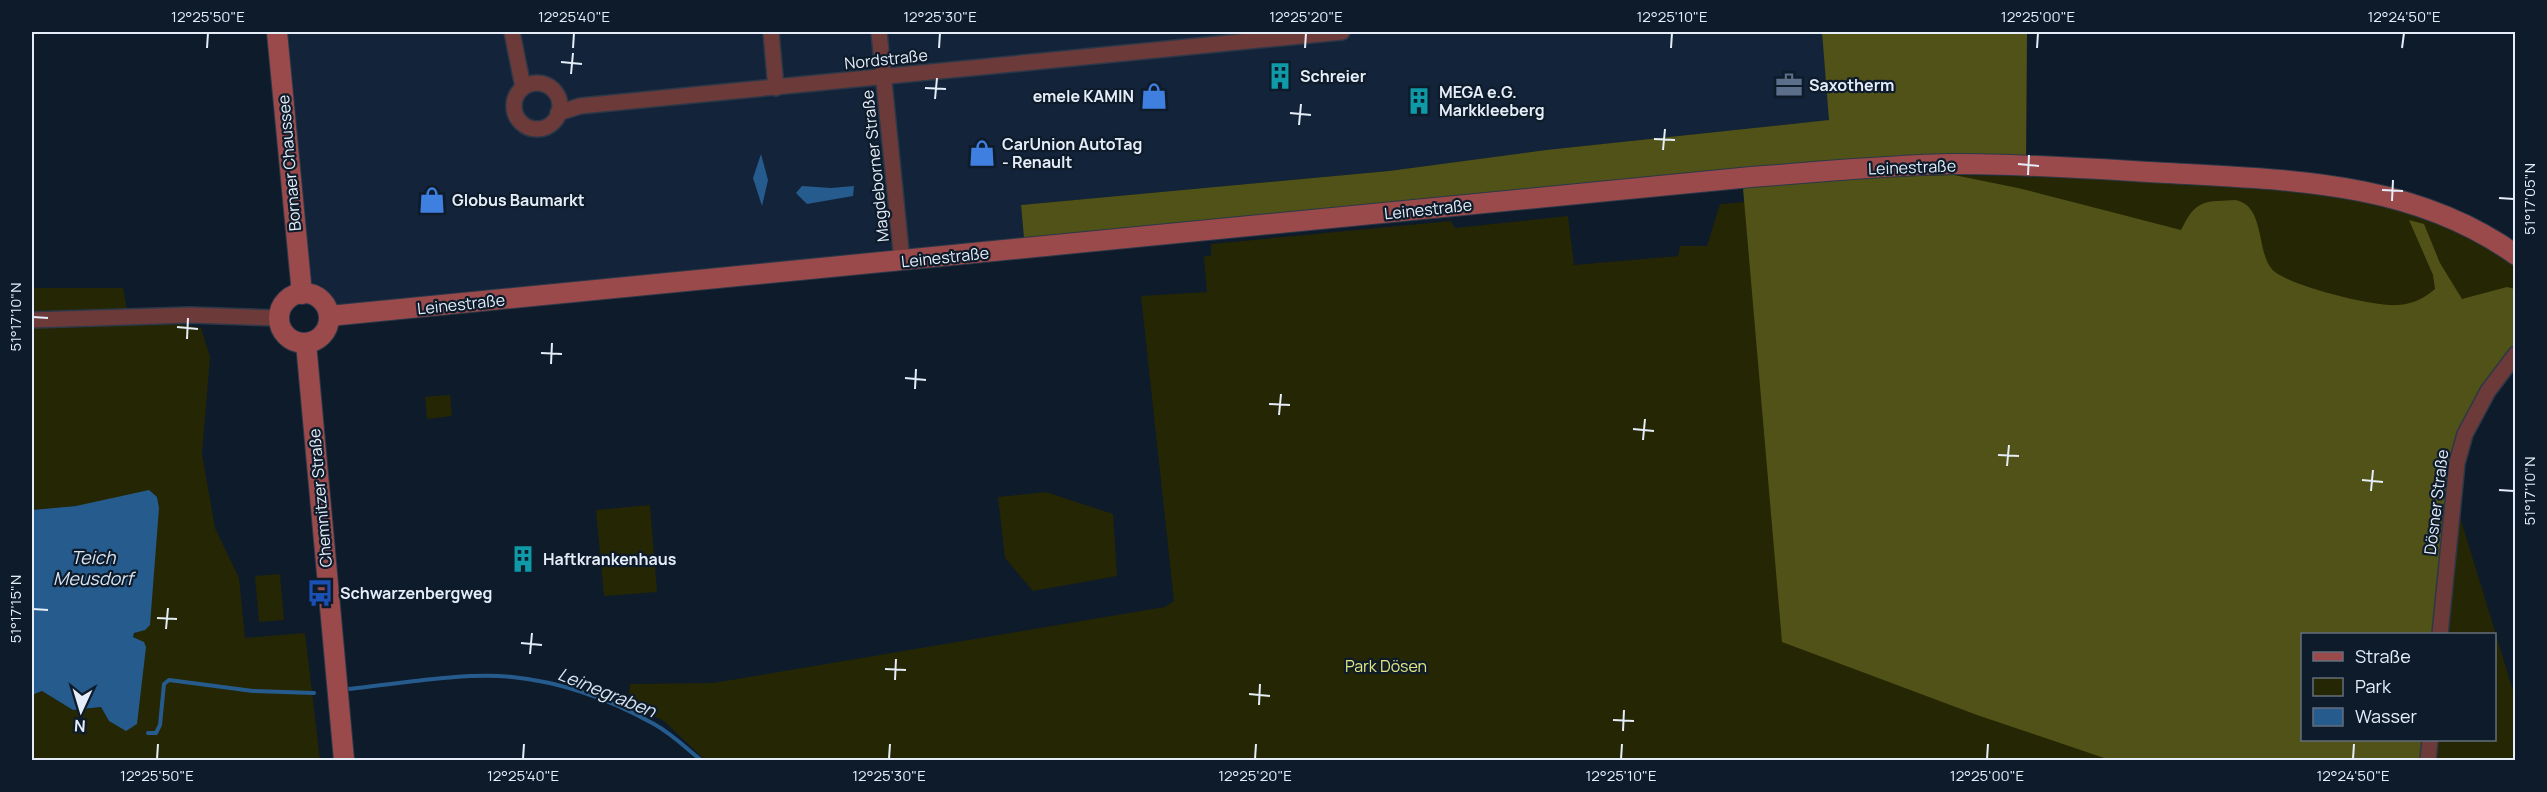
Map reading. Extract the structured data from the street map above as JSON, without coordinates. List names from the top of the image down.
{
  "streets": {
    "main road": ["Bornaer Chaussee", "Leinestraße", "Chemnitzer Straße"],
    "street": ["Nordstraße", "Magdeborner Straße", "Dösner Straße"]
  },
  "crossings": [
    ["Nordstraße", "Magdeborner Straße"],
    ["Bornaer Chaussee", "Leinestraße"],
    ["Bornaer Chaussee", "Chemnitzer Straße"],
    ["Magdeborner Straße", "Leinestraße"],
    ["Leinestraße", "Chemnitzer Straße"]
  ],
  "water": ["Teich Meusdorf", "Leinegraben"],
  "parks": ["Park Dösen"],
  "places": {
    "building": ["Schreier", "MEGA e.G. Markkleeberg", "Haftkrankenhaus"],
    "office": ["Saxotherm"],
    "shop": ["emele KAMIN", "CarUnion AutoTag - Renault", "Globus Baumarkt"],
    "bus stop": ["Schwarzenbergweg"]
  },
  "legend": ["Straße", "Park", "Wasser"],
  "north": "bottom",
  "coordinates": [
    "12°25'50\"E",
    "12°25'40\"E",
    "12°25'30\"E",
    "12°25'20\"E",
    "12°25'10\"E",
    "12°25'00\"E",
    "12°24'50\"E",
    "51°17'05\"N",
    "51°17'10\"N",
    "51°17'15\"N"
  ]
}
